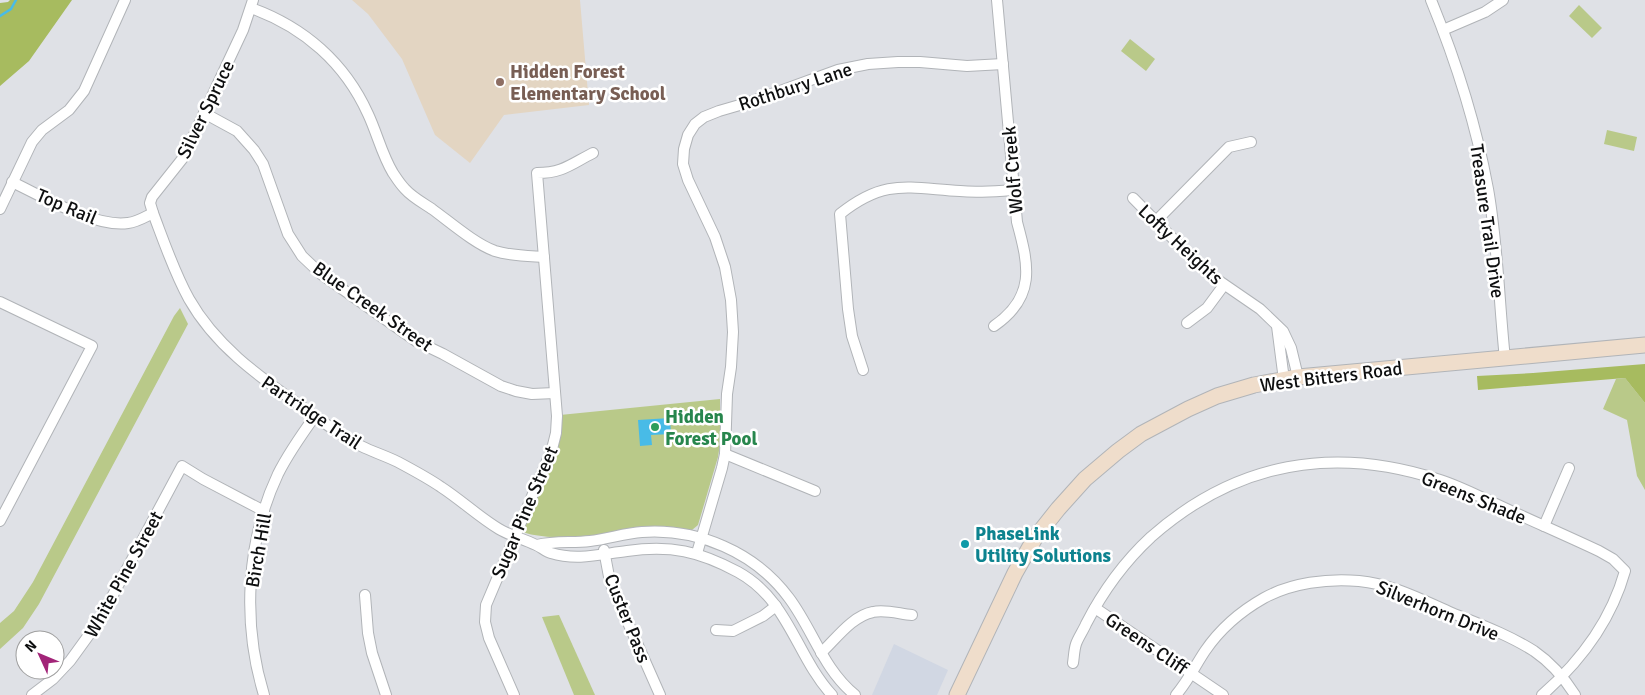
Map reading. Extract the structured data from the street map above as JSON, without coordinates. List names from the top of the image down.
{
  "streets": {
    "main road": ["West Bitters Road"],
    "street": [
      "Rothbury Lane",
      "Silver Spruce",
      "Wolf Creek",
      "Top Rail",
      "Treasure Trail Drive",
      "Lofty Heights",
      "Blue Creek Street",
      "Partridge Trail",
      "Greens Shade",
      "Sugar Pine Street",
      "Birch Hill",
      "White Pine Street",
      "Silverhorn Drive",
      "Custer Pass",
      "Greens Cliff"
    ]
  },
  "crossings": [
    ["Rothbury Lane", "Wolf Creek"],
    ["Silver Spruce", "Top Rail"],
    ["Silver Spruce", "Blue Creek Street"],
    ["Silver Spruce", "Partridge Trail"],
    ["Top Rail", "Partridge Trail"],
    ["Treasure Trail Drive", "West Bitters Road"],
    ["Lofty Heights", "West Bitters Road"],
    ["Blue Creek Street", "Sugar Pine Street"],
    ["Partridge Trail", "Sugar Pine Street"],
    ["Partridge Trail", "Birch Hill"],
    ["Partridge Trail", "Custer Pass"],
    ["Greens Shade", "Silverhorn Drive"],
    ["Greens Shade", "Greens Cliff"],
    ["Birch Hill", "White Pine Street"],
    ["Silverhorn Drive", "Greens Cliff"]
  ],
  "places": ["Hidden Forest Elementary School", "Hidden Forest Pool", "PhaseLink Utility Solutions"],
  "north": "top left"
}
